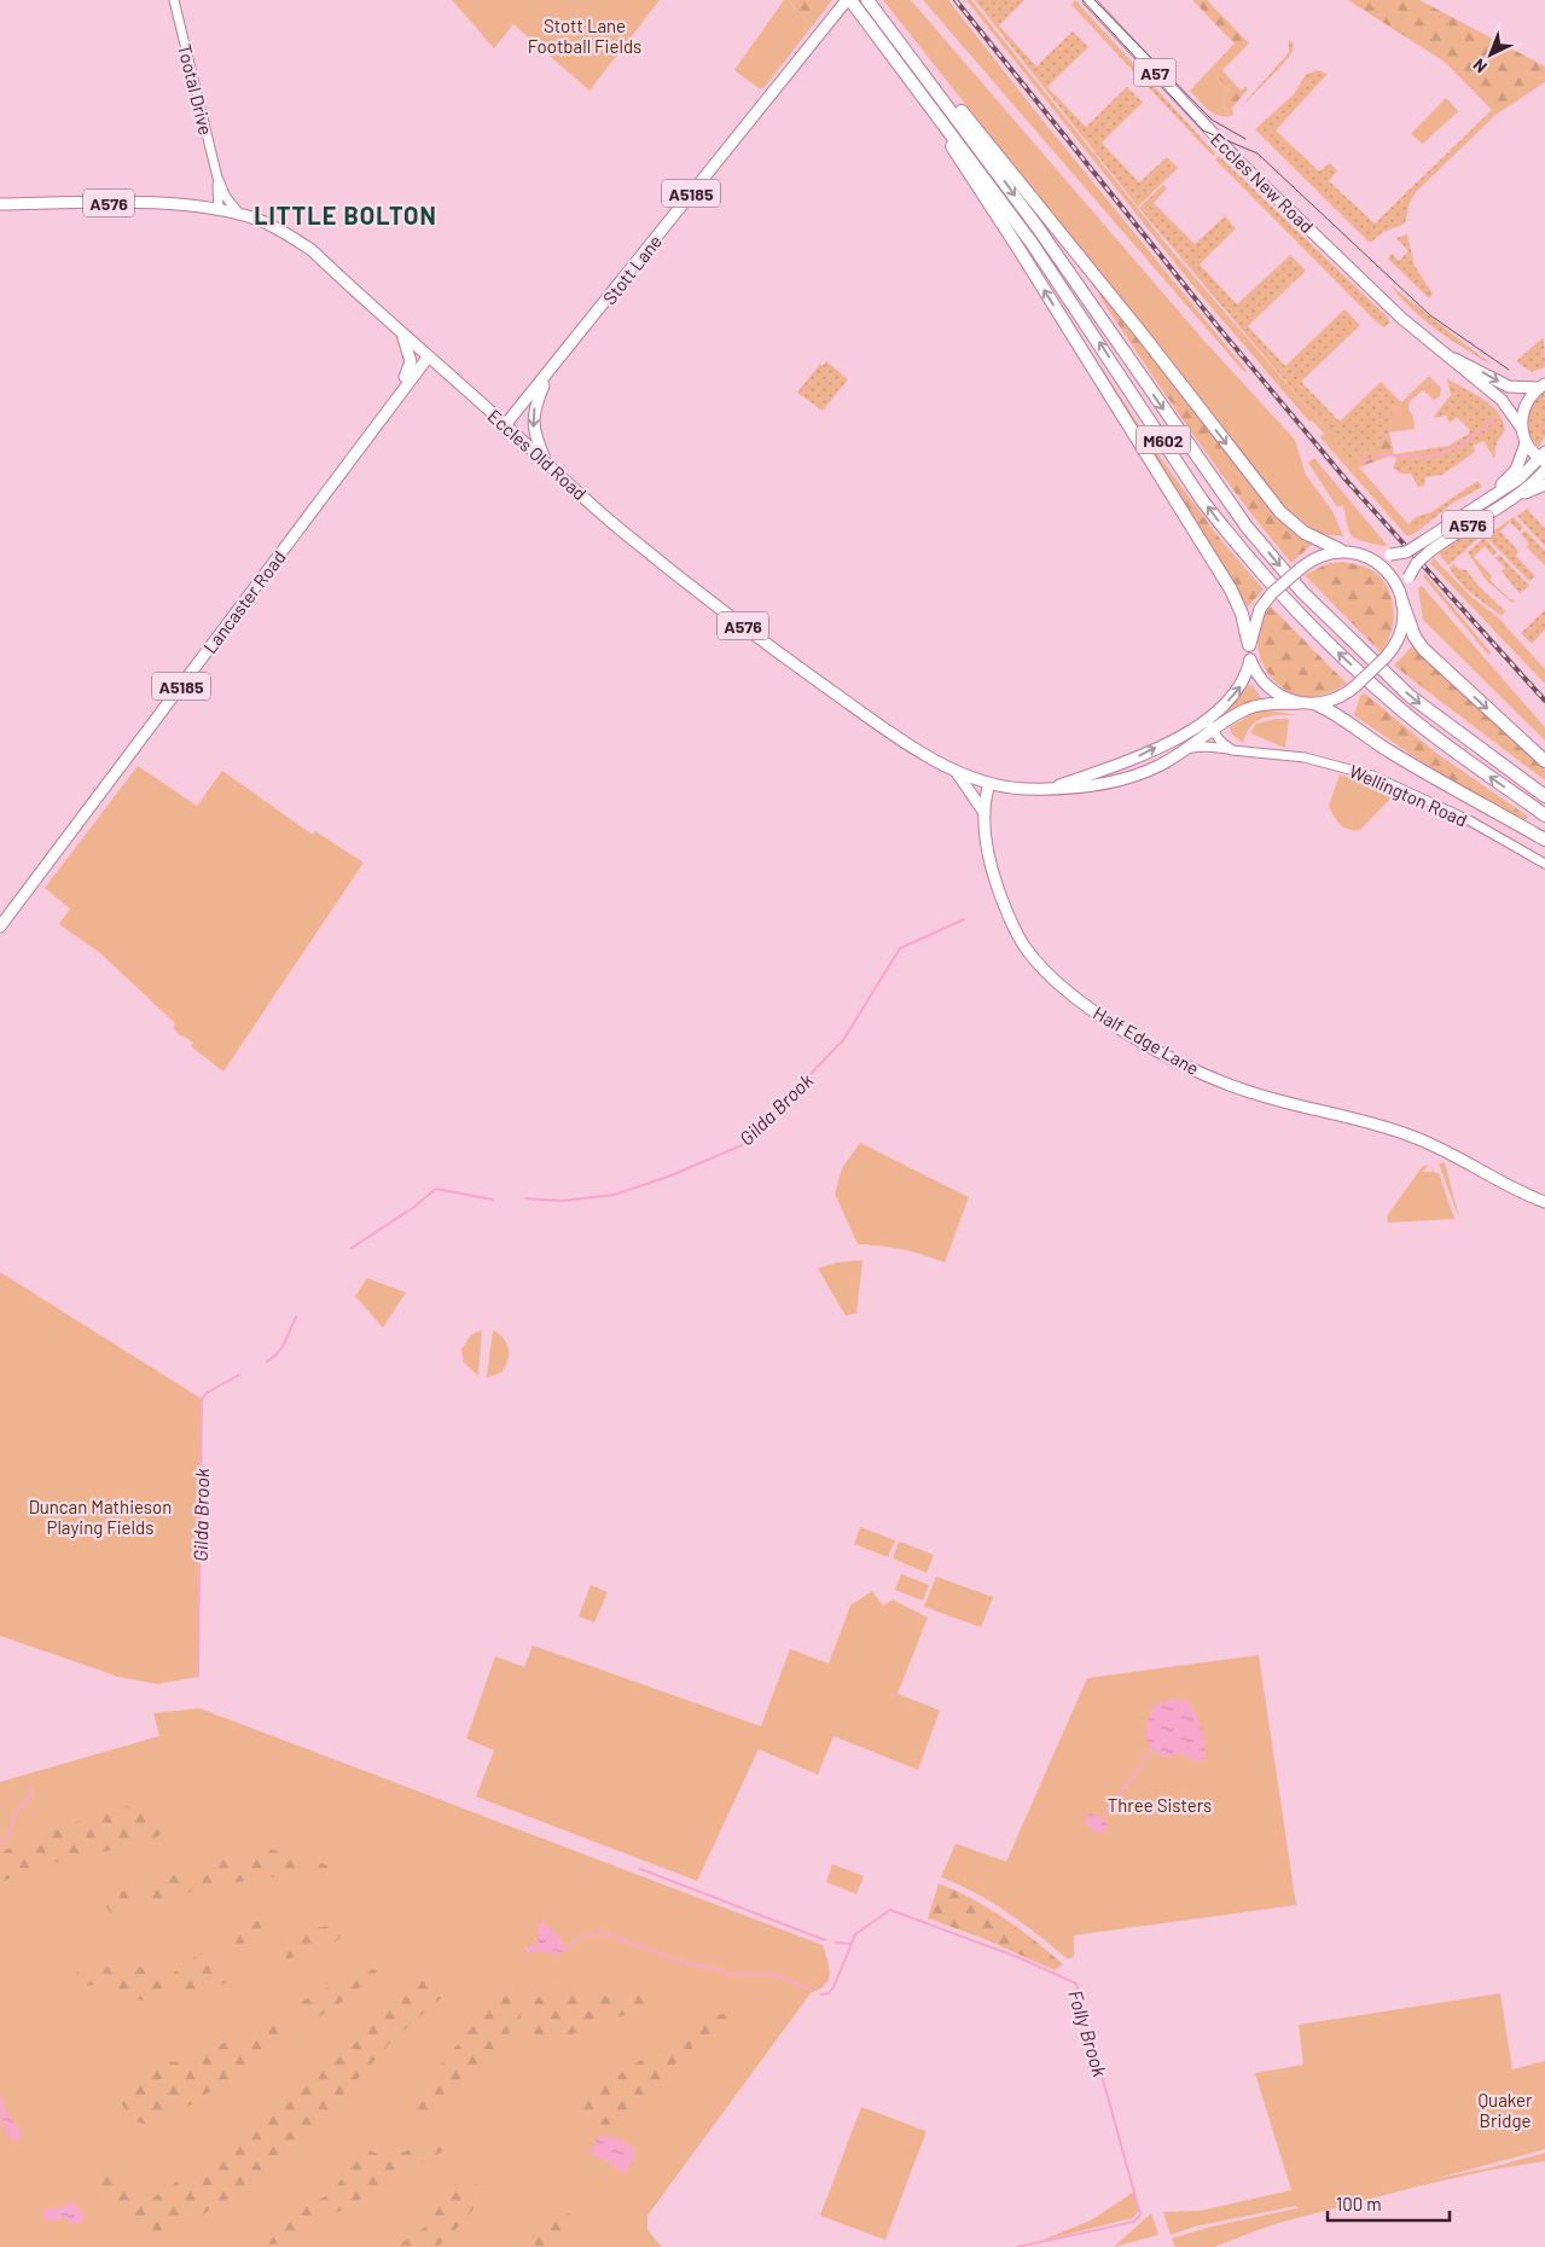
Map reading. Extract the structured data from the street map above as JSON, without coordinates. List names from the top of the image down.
{
  "streets": {
    "highway": ["M602"],
    "main road": [
      "A57",
      "Eccles New Road",
      "A5185",
      "A576",
      "Stott Lane",
      "Eccles Old Road",
      "Lancaster Road",
      "Half Edge Lane"
    ],
    "street": ["Tootal Drive", "Wellington Road"]
  },
  "crossings": [
    ["Tootal Drive", "Eccles Old Road"],
    ["A576", "M602"],
    ["A576", "Eccles Old Road"],
    ["A576", "Wellington Road"],
    ["Stott Lane", "M602"],
    ["Stott Lane", "Eccles Old Road"],
    ["Eccles Old Road", "Lancaster Road"],
    ["Eccles Old Road", "Half Edge Lane"]
  ],
  "districts": ["LITTLE BOLTON"],
  "water": ["Gilda Brook", "Folly Brook"],
  "parks": [
    "Stott Lane Football Fields",
    "Duncan Mathieson Playing Fields",
    "Three Sisters",
    "Quaker Bridge"
  ],
  "scale_bar": "100 m",
  "north": "bottom left"
}
